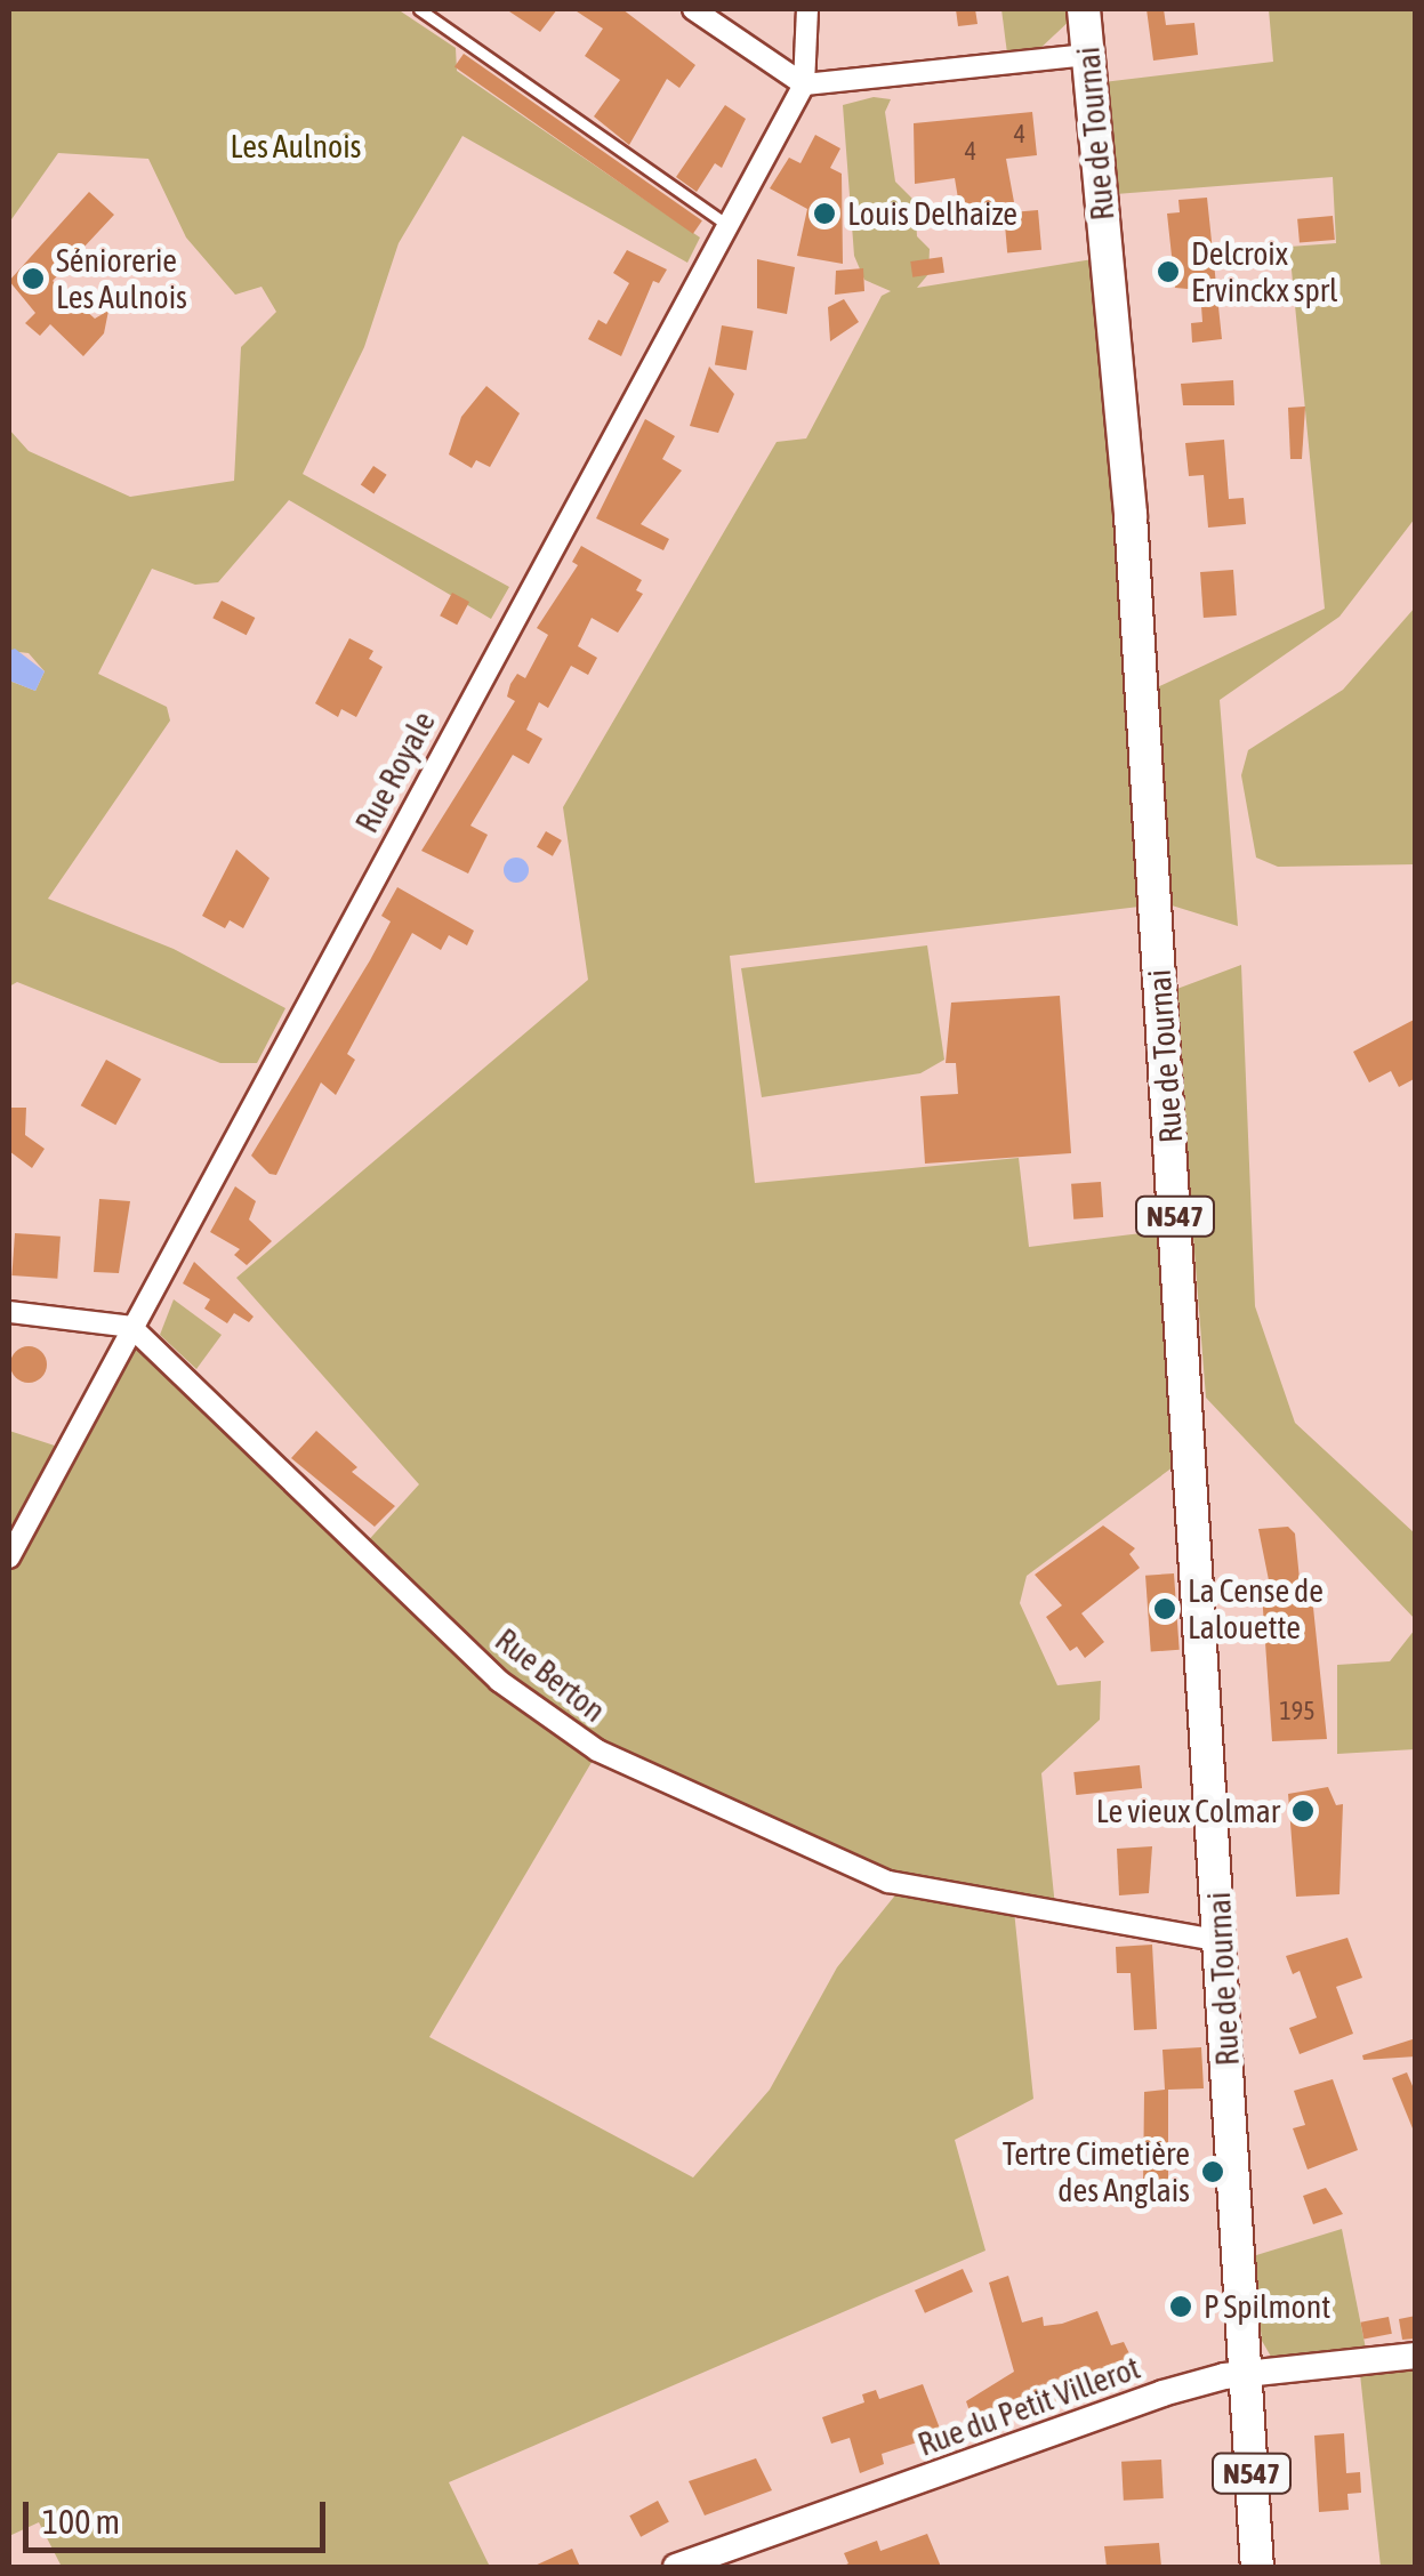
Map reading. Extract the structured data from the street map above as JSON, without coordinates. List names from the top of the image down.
{
  "streets": {
    "main road": ["Rue de Tournai", "N547"],
    "street": ["Rue Royale", "Rue Berton", "Rue du Petit Villerot"]
  },
  "crossings": [
    ["Rue de Tournai", "N547"],
    ["Rue de Tournai", "Rue Berton"],
    ["Rue de Tournai", "Rue du Petit Villerot"],
    ["Rue Royale", "Rue Berton"],
    ["N547", "Rue du Petit Villerot"]
  ],
  "parks": ["Les Aulnois"],
  "places": [
    "Louis Delhaize",
    "Delcroix Ervinckx sprl",
    "Séniorerie Les Aulnois",
    "La Cense de Lalouette",
    "Le vieux Colmar",
    "Tertre Cimetière des Anglais",
    "P Spilmont"
  ],
  "house_numbers": ["4", "4", "195"],
  "scale_bar": "100 m"
}
